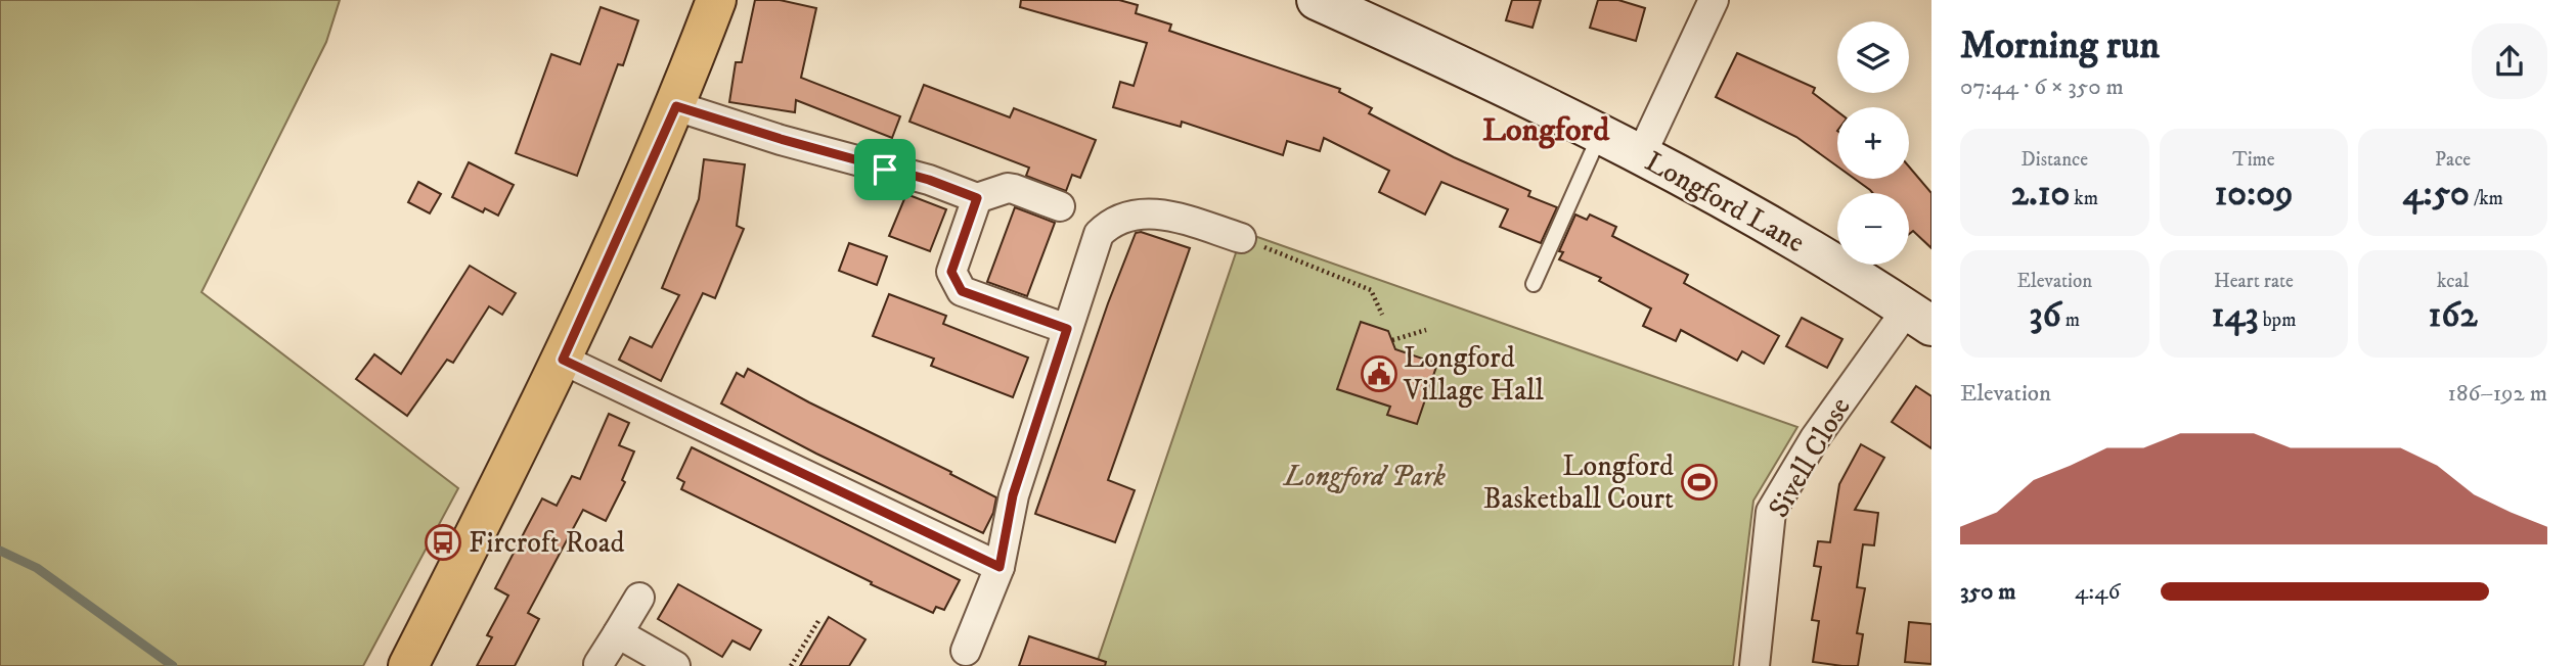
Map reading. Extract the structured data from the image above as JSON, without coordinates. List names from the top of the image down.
{
  "streets": {
    "street": ["Longford Lane", "Sivell Close"]
  },
  "crossings": [
    ["Longford Lane", "Sivell Close"]
  ],
  "districts": ["Longford"],
  "parks": ["Longford Park"],
  "places": {
    "public building": ["Longford Village Hall"],
    "sports": ["Longford Basketball Court"],
    "bus stop": ["Fircroft Road"]
  },
  "page": {
    "heading": ["Morning run", "07:44 · 6 × 350 m"],
    "map_buttons": ["+", "−"],
    "stats": [
      ["Distance", "2.10 km"],
      ["Time", "10:09"],
      ["Pace", "4:50 /km"],
      ["Elevation", "36 m"],
      ["Heart rate", "143 bpm"],
      ["kcal", "162"]
    ],
    "chart": ["Elevation", "186–192 m"],
    "list": [
      {
        "name": "350 m",
        "note": "4:46"
      }
    ]
  }
}
